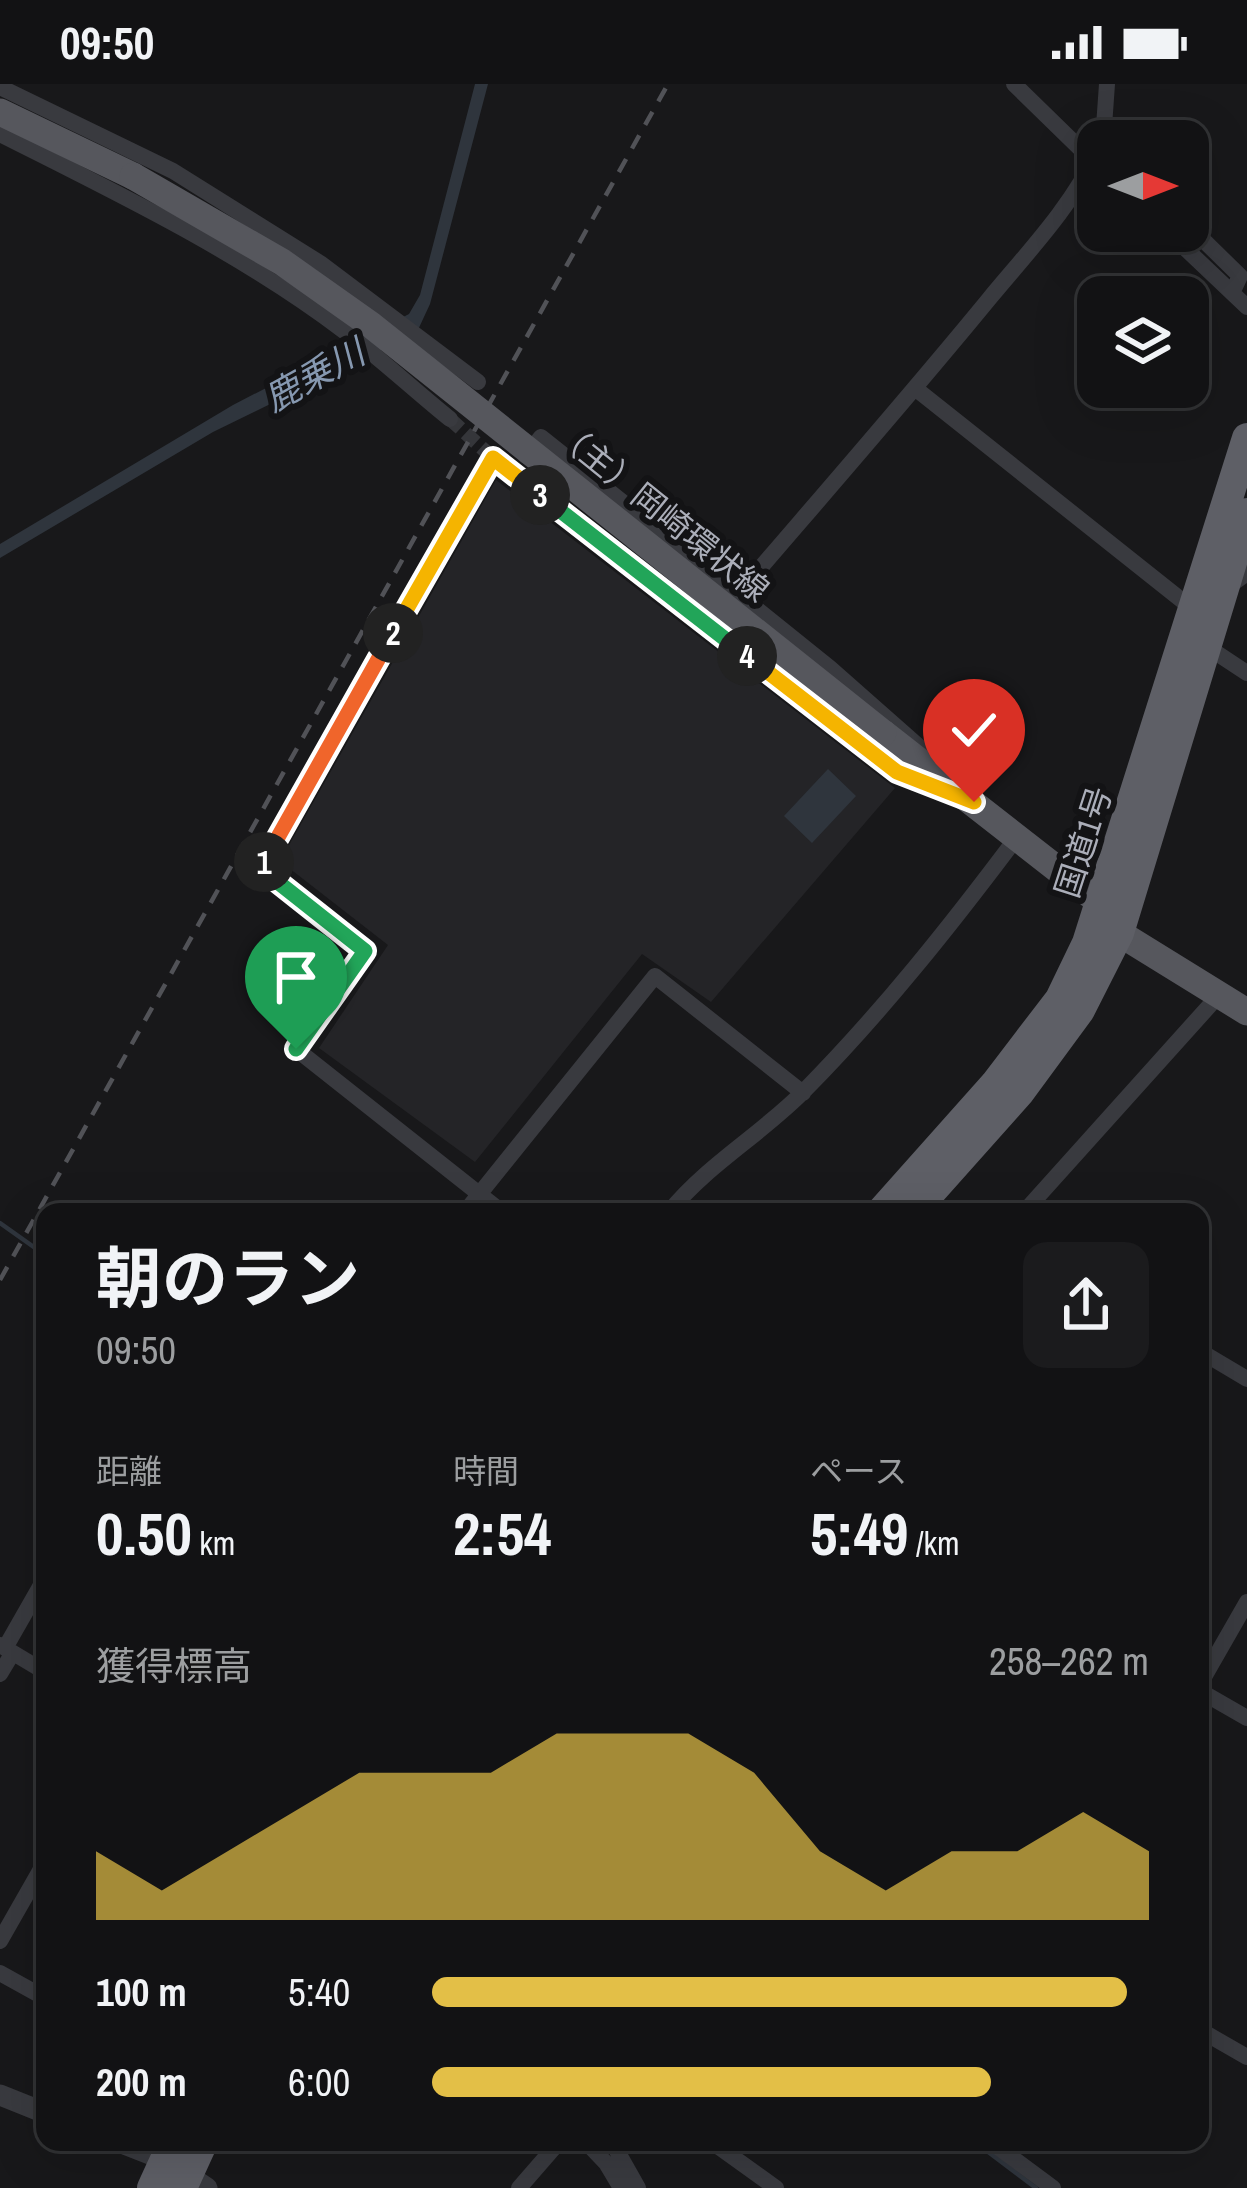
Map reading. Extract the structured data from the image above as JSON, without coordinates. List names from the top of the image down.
{
  "streets": {
    "highway": ["国道1号"],
    "main road": ["（主）岡崎環状線"]
  },
  "crossings": [
    ["（主）岡崎環状線", "国道1号"]
  ],
  "water": ["鹿乗川"],
  "north": "right",
  "page": {
    "status": "09:50",
    "pins": [
      "3",
      "2",
      "4",
      "1"
    ],
    "heading": ["朝のラン", "09:50"],
    "stats": [
      ["距離", "0.50 km"],
      ["時間", "2:54"],
      ["ペース", "5:49 /km"]
    ],
    "chart": ["獲得標高", "258–262 m"],
    "list": [
      {
        "name": "100 m",
        "note": "5:40"
      },
      {
        "name": "200 m",
        "note": "6:00"
      }
    ]
  }
}
